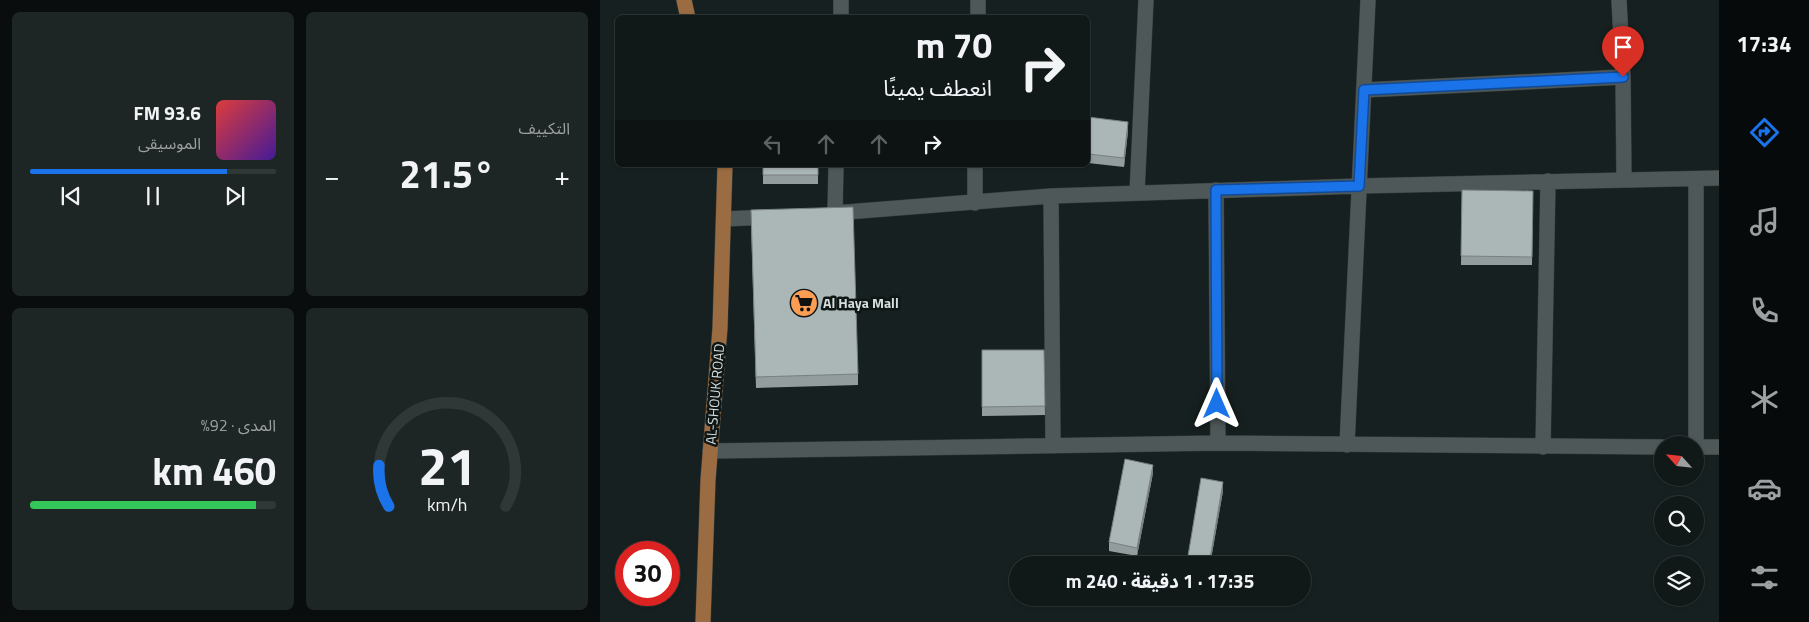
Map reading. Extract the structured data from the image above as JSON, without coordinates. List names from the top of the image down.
{
  "streets": {
    "main road": ["AL-SHOUK ROAD"]
  },
  "places": {
    "supermarket": ["Al Haya Mall"]
  },
  "north": "top left",
  "page": {
    "tabs": "17:34",
    "tile": [
      "التكييف",
      ["المدى · 92%", "460 km"]
    ],
    "turn": ["70 m", "انعطف يمينًا"],
    "song": ["93.6 FM", "الموسيقى"],
    "heat": ["−", "21.5°", "+"],
    "limit": "30",
    "trip": "17:35 · 1 دقيقة · 240 m",
    "gauge": ["21", "km/h"]
  }
}
